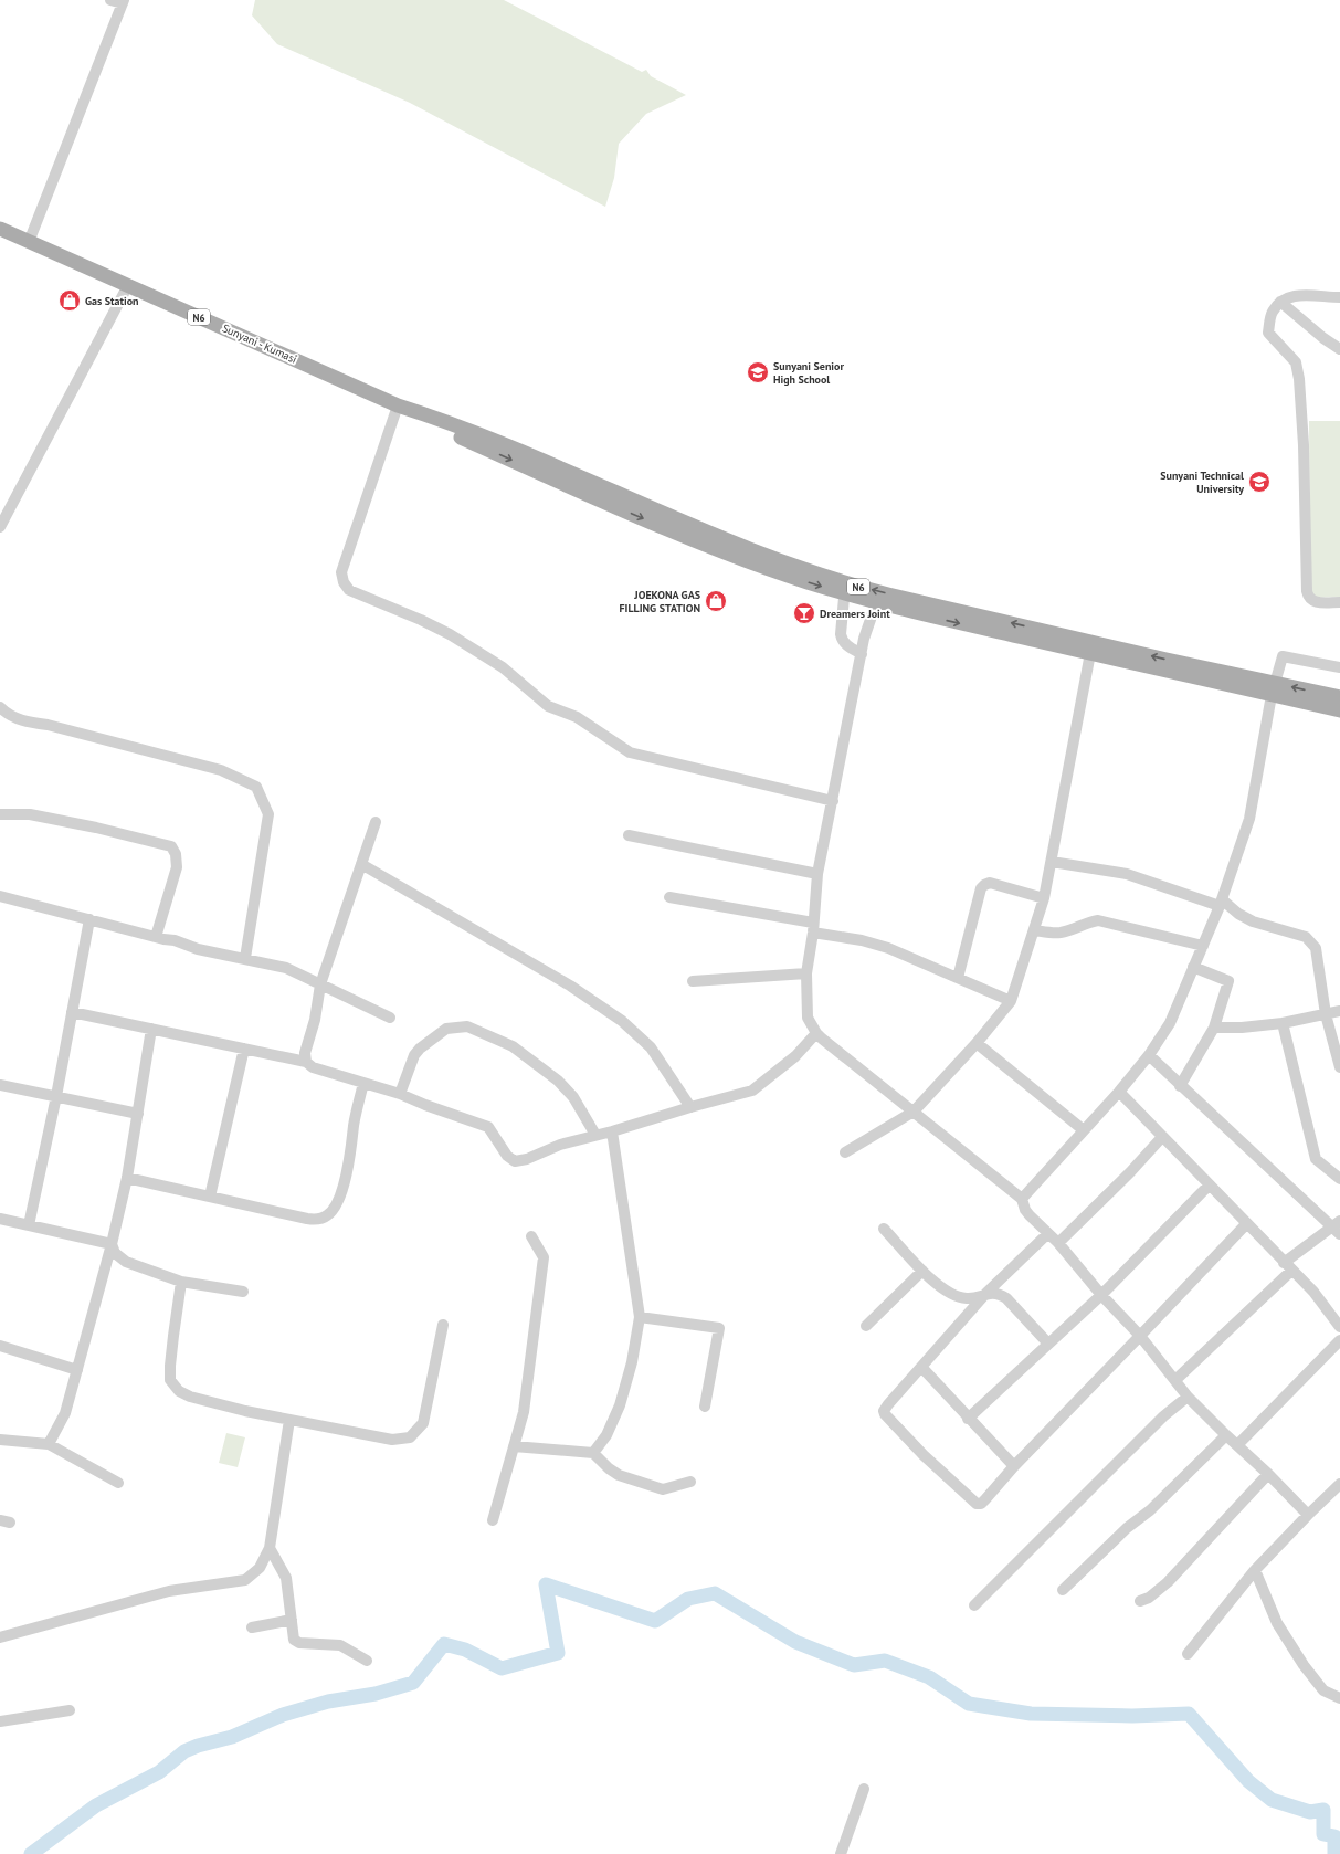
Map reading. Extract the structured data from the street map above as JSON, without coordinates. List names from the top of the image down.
{
  "streets": {
    "main road": ["N6", "Sunyani - Kumasi"]
  },
  "crossings": [
    ["N6", "Sunyani - Kumasi"]
  ],
  "places": {
    "shop": ["Gas Station", "JOEKONA GAS FILLING STATION"],
    "school or university": ["Sunyani Senior High School", "Sunyani Technical University"],
    "bar": ["Dreamers Joint"]
  }
}
